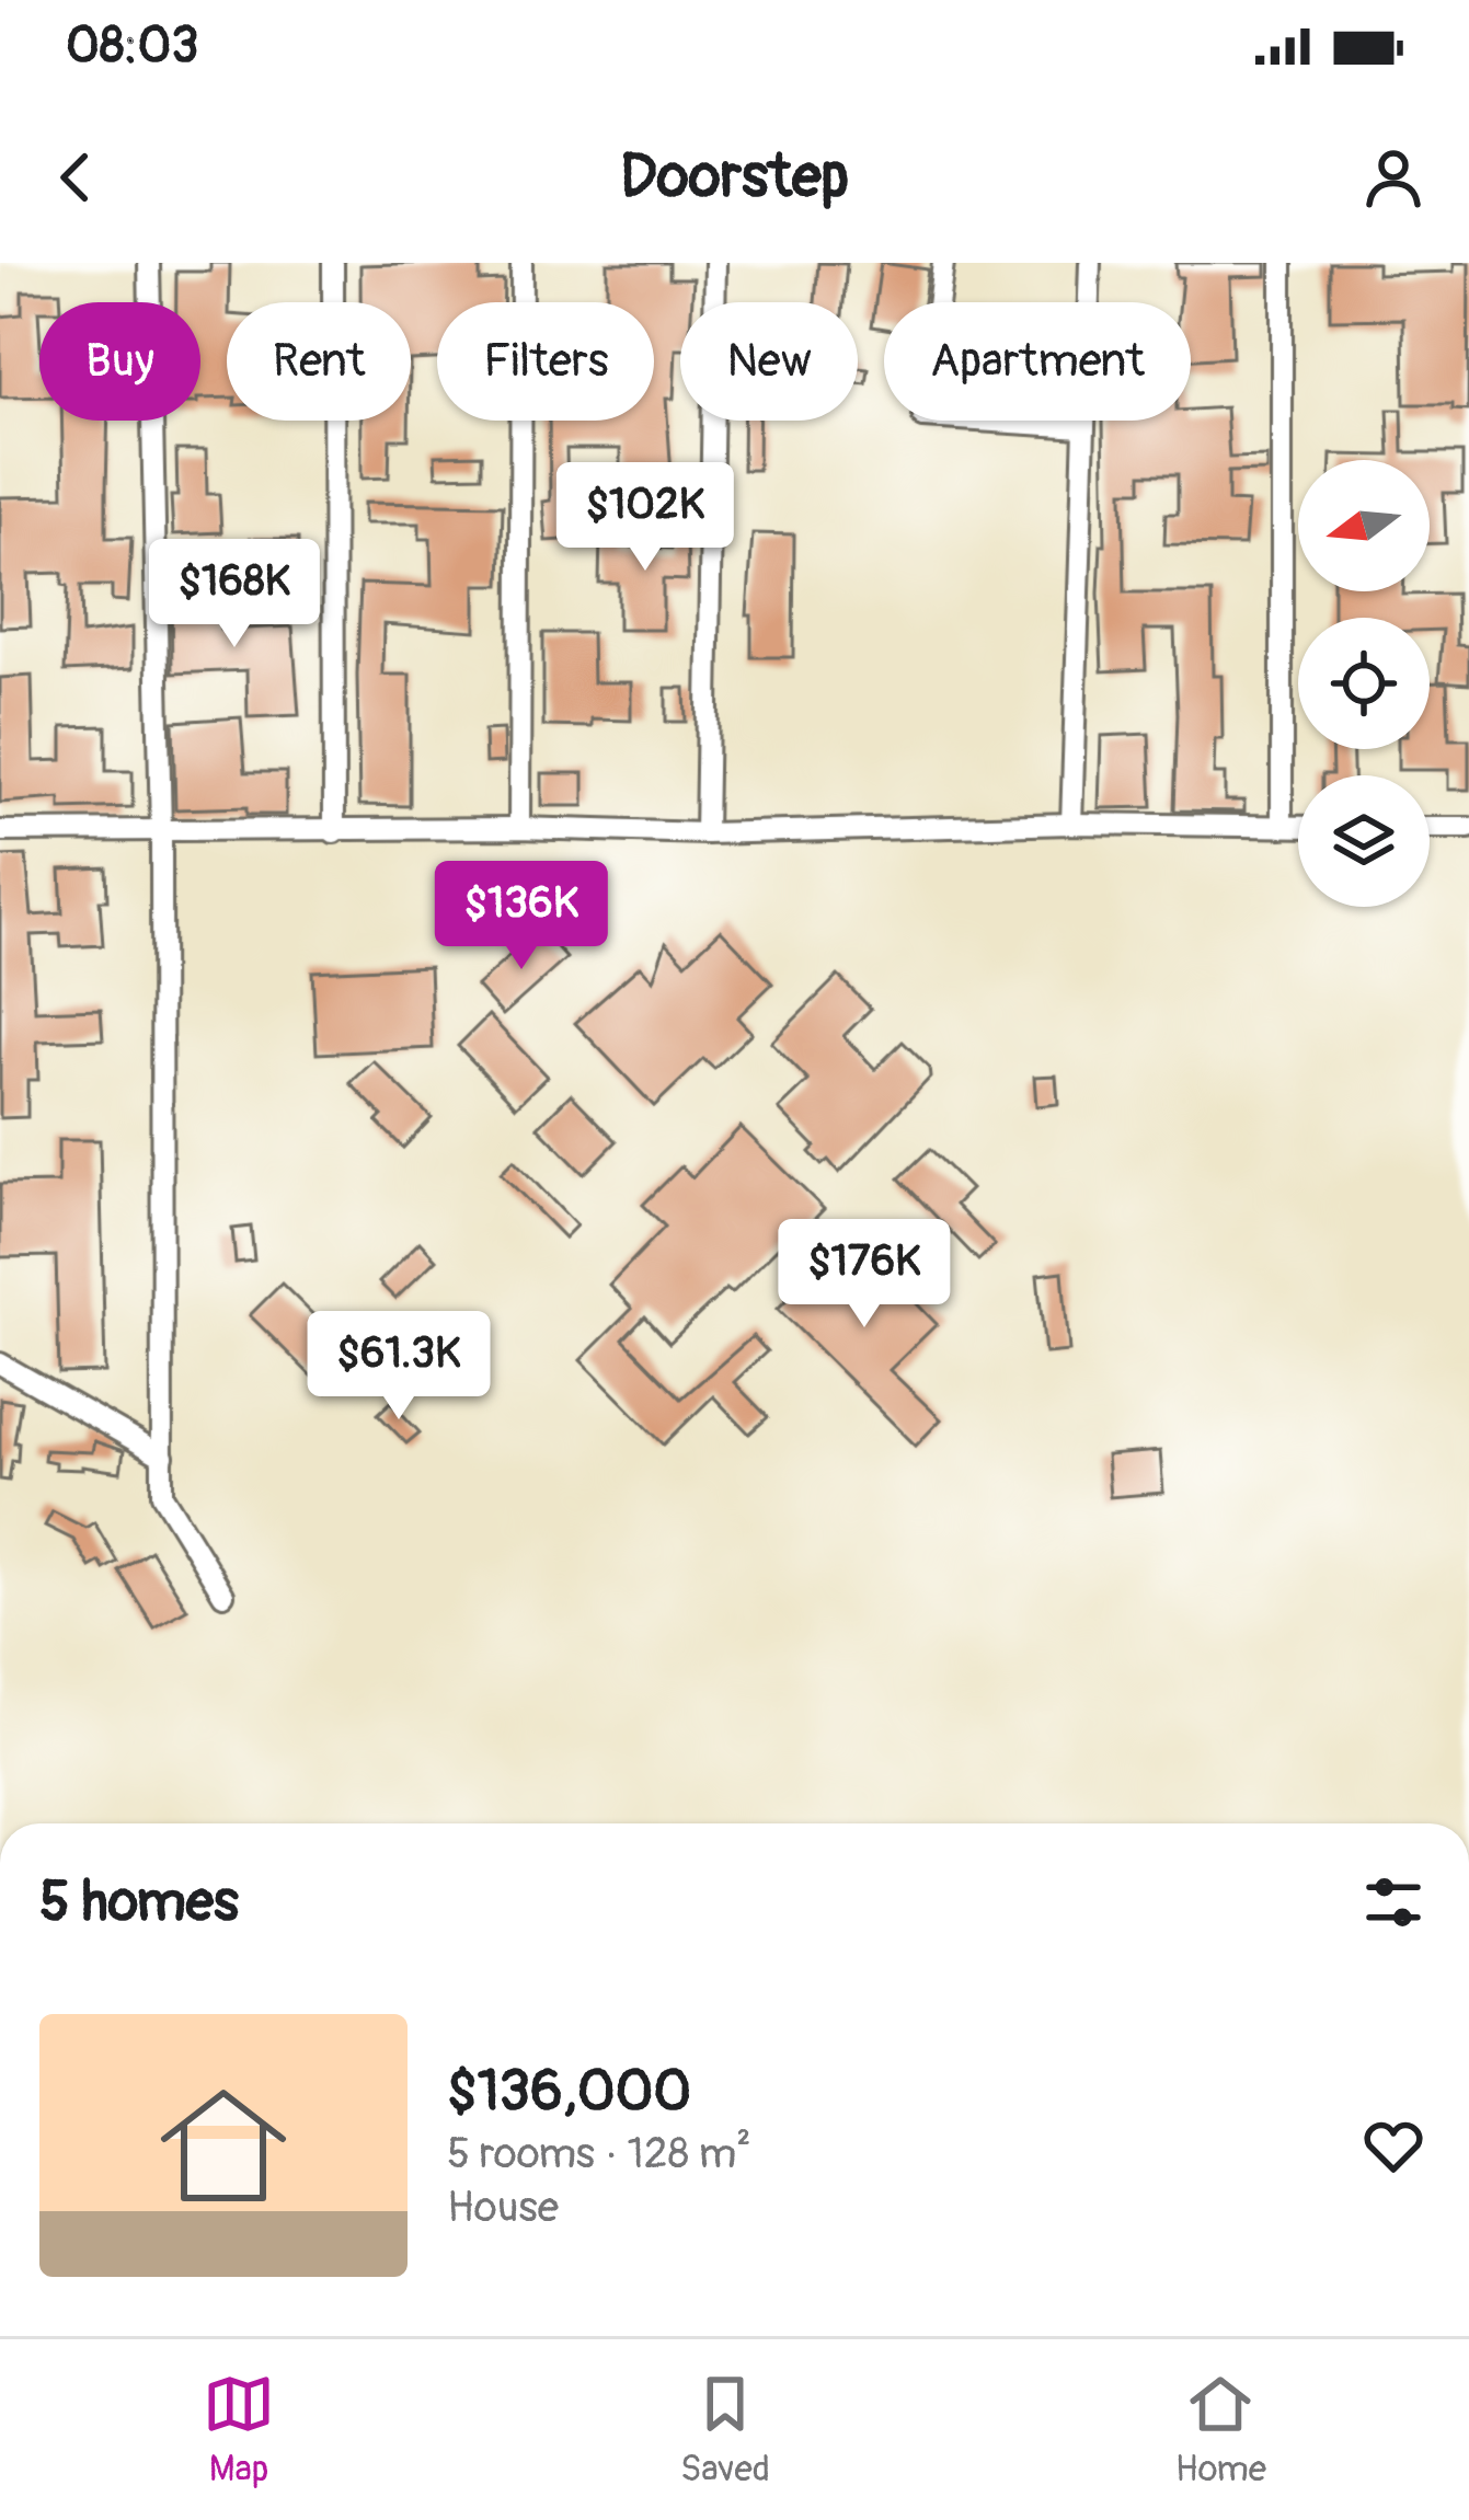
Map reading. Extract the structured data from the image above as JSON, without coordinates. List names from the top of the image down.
{
  "north": "left",
  "page": {
    "status": "08:03",
    "header": "Doorstep",
    "chip": [
      "Buy",
      "Rent",
      "Filters",
      "New",
      "Apartment"
    ],
    "price": [
      "$102K",
      "$168K",
      "$136K",
      "$176K",
      "$61.3K"
    ],
    "heading": "5 homes",
    "list": [
      {
        "name": "$136,000",
        "note": "5 rooms · 128 m² · House"
      }
    ],
    "tabs": ["Map", "Saved", "Home"]
  }
}
